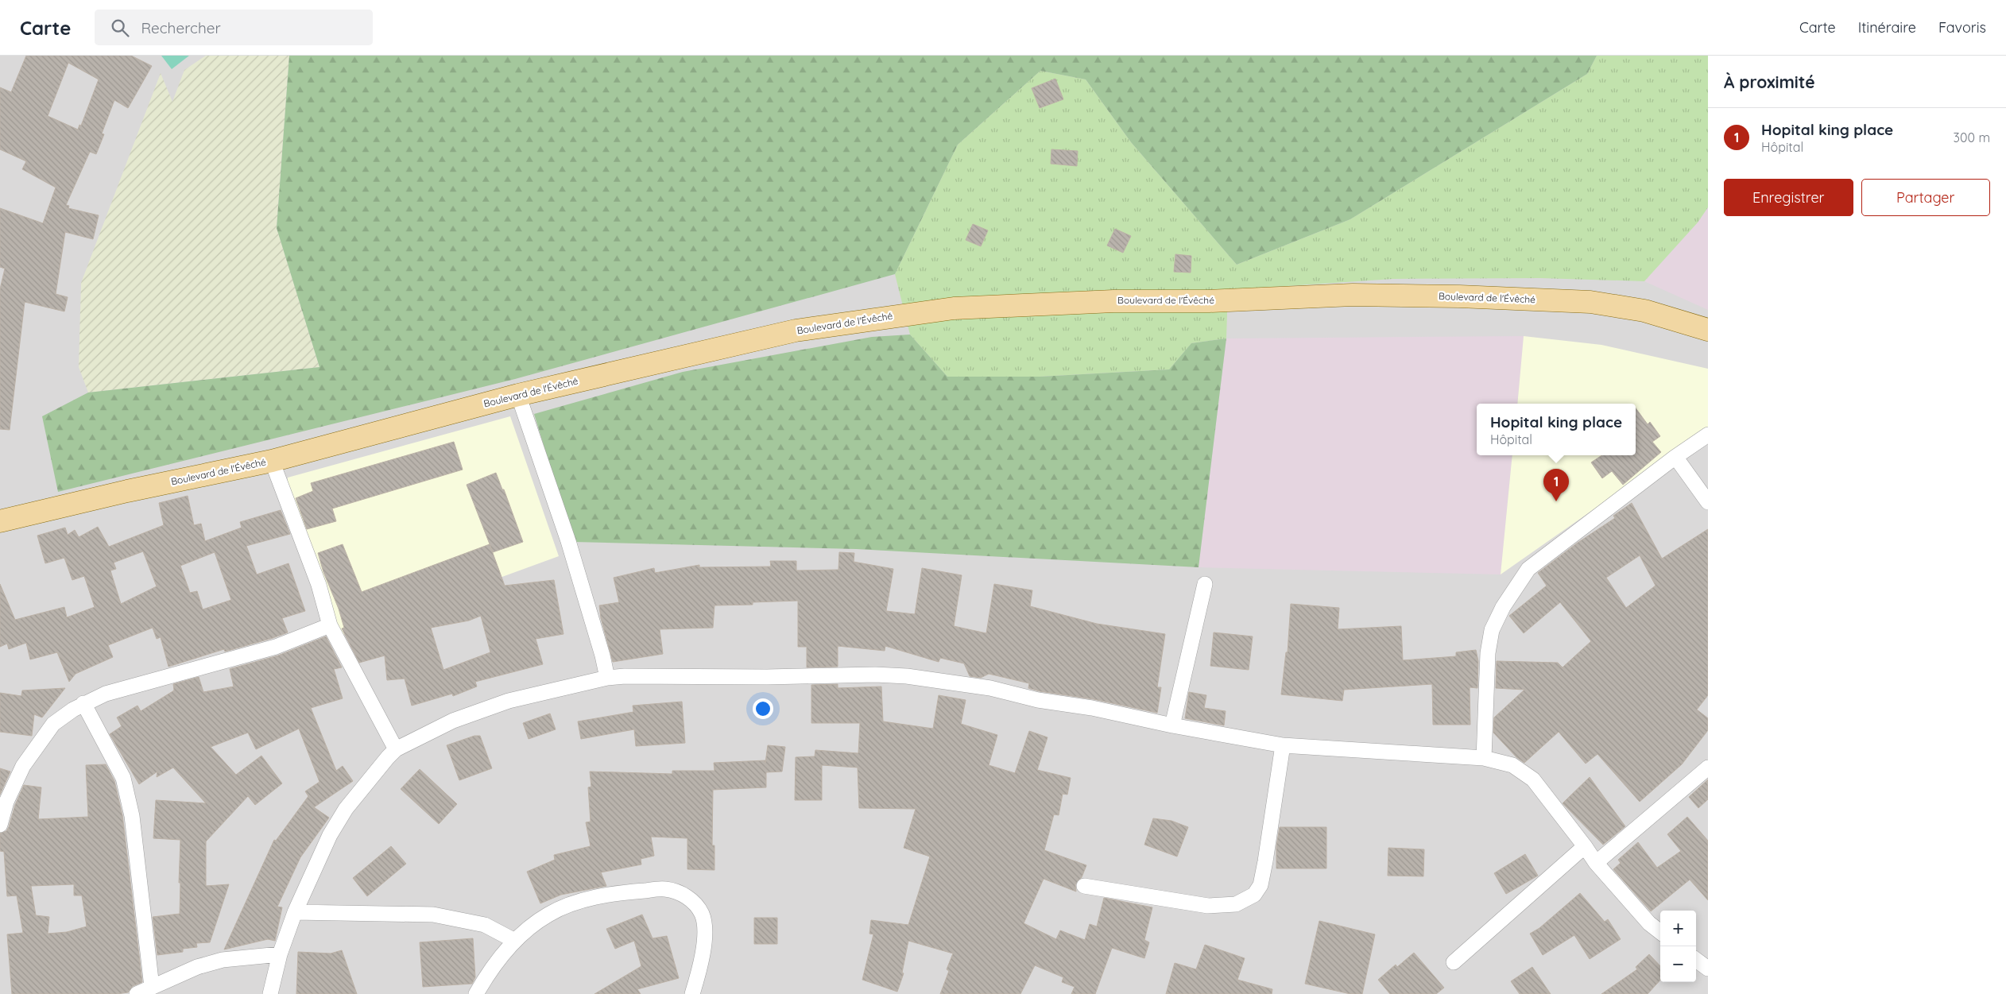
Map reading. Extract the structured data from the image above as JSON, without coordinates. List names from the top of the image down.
{
  "streets": {
    "main road": ["Boulevard de l'Évêché"]
  },
  "page": {
    "header": "Carte",
    "search": "Rechercher",
    "nav": ["Carte", "Itinéraire", "Favoris"],
    "heading": "À proximité",
    "list": [
      {
        "mark": "1",
        "name": "Hopital king place",
        "note": "Hôpital",
        "value": "300 m"
      }
    ],
    "buttons": ["Enregistrer", "Partager"],
    "popup": ["Hopital king place", "Hôpital"],
    "pins": "1",
    "map_buttons": ["+", "−"]
  }
}
